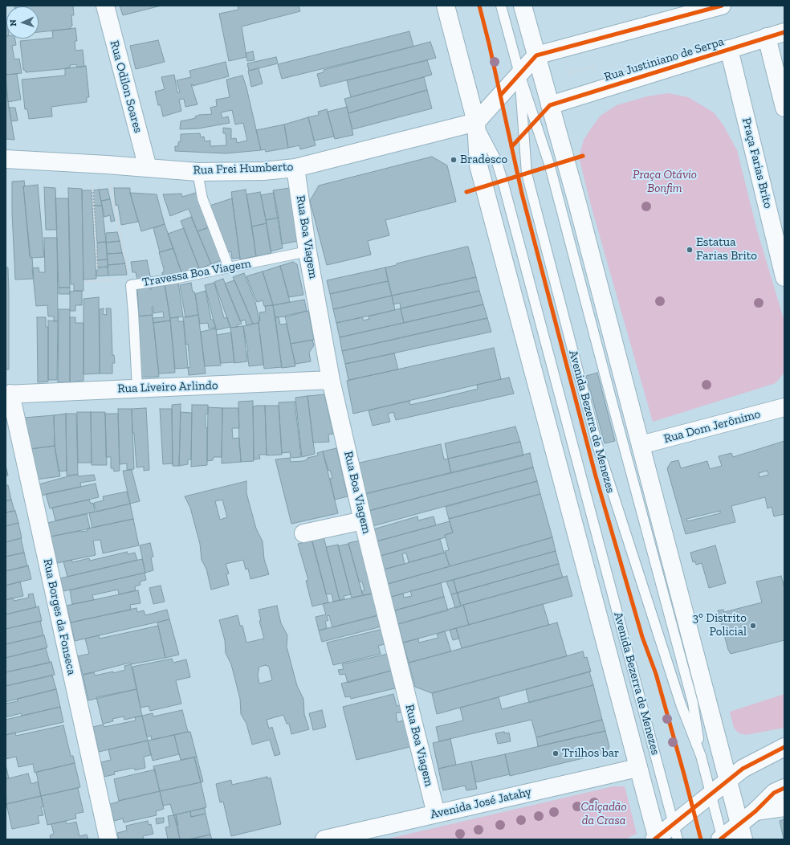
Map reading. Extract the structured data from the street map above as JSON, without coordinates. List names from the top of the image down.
{
  "streets": {
    "street": [
      "Rua Justiniano de Serpa",
      "Rua Odilon Soares",
      "Praça Farias Brito",
      "Rua Frei Humberto",
      "Rua Boa Viagem",
      "Rua Liveiro Arlindo",
      "Avenida Bezerra de Menezes",
      "Rua Dom Jerônimo",
      "Rua Borges da Fonseca",
      "Avenida José Jatahy"
    ],
    "lane": ["Travessa Boa Viagem"]
  },
  "crossings": [
    ["Rua Justiniano de Serpa", "Praça Farias Brito"],
    ["Rua Odilon Soares", "Rua Frei Humberto"],
    ["Rua Frei Humberto", "Rua Boa Viagem"],
    ["Rua Frei Humberto", "Avenida Bezerra de Menezes"],
    ["Rua Boa Viagem", "Travessa Boa Viagem"],
    ["Rua Boa Viagem", "Rua Liveiro Arlindo"],
    ["Rua Boa Viagem", "Avenida José Jatahy"],
    ["Travessa Boa Viagem", "Rua Liveiro Arlindo"],
    ["Rua Liveiro Arlindo", "Rua Borges da Fonseca"],
    ["Avenida Bezerra de Menezes", "Avenida José Jatahy"]
  ],
  "parks": ["Praça Otávio Bonfim", "Calçadão da Crasa"],
  "places": [
    "Bradesco",
    "Estatua Farias Brito",
    "3° Distrito Policial",
    "Trilhos bar"
  ],
  "north": "left"
}
